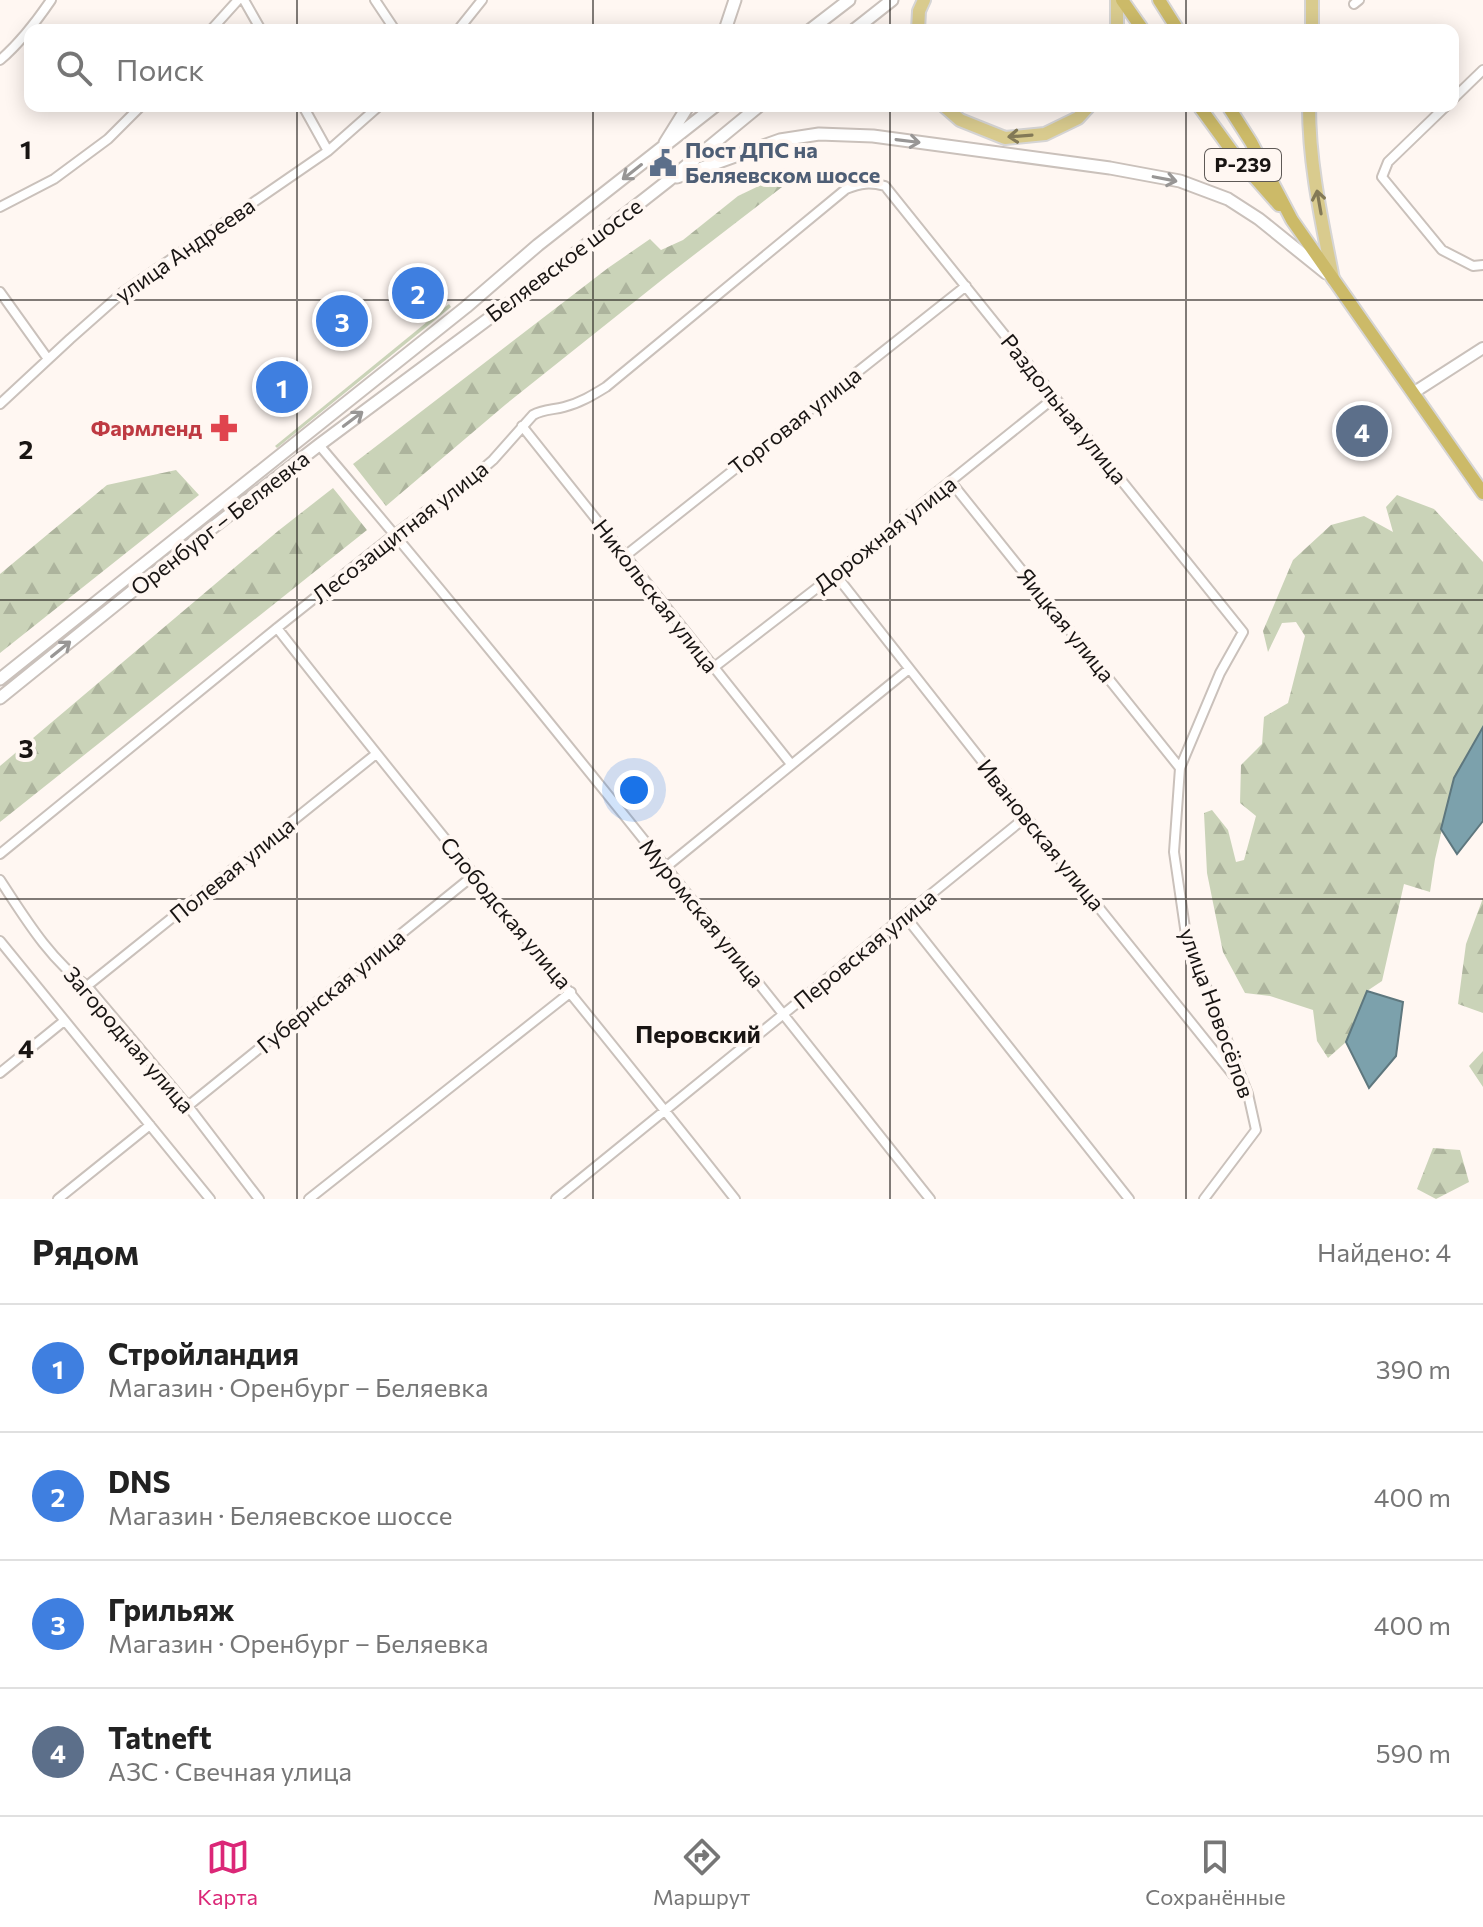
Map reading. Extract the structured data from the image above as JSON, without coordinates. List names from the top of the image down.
{
  "streets": {
    "highway": ["Р-239"],
    "main road": ["Беляевское шоссе", "Оренбург – Беляевка"],
    "street": [
      "улица Андреева",
      "Раздольная улица",
      "Торговая улица",
      "Лесозащитная улица",
      "Дорожная улица",
      "Никольская улица",
      "Яицкая улица",
      "Ивановская улица",
      "Полевая улица",
      "Слободская улица",
      "Муромская улица",
      "Перовская улица",
      "Губернская улица",
      "улица Новосёлов",
      "Загородная улица"
    ]
  },
  "crossings": [
    ["Беляевское шоссе", "Оренбург – Беляевка"],
    ["Раздольная улица", "Торговая улица"],
    ["Раздольная улица", "Лесозащитная улица"],
    ["Раздольная улица", "Дорожная улица"],
    ["Раздольная улица", "улица Новосёлов"],
    ["Торговая улица", "Никольская улица"],
    ["Оренбург – Беляевка", "Муромская улица"],
    ["Лесозащитная улица", "Никольская улица"],
    ["Лесозащитная улица", "Слободская улица"],
    ["Лесозащитная улица", "Муромская улица"],
    ["Дорожная улица", "Никольская улица"],
    ["Дорожная улица", "Яицкая улица"],
    ["Дорожная улица", "Ивановская улица"],
    ["Яицкая улица", "улица Новосёлов"],
    ["Ивановская улица", "Перовская улица"],
    ["Ивановская улица", "улица Новосёлов"],
    ["Полевая улица", "Слободская улица"],
    ["Полевая улица", "Загородная улица"],
    ["Слободская улица", "Перовская улица"],
    ["Слободская улица", "Губернская улица"],
    ["Муромская улица", "Перовская улица"],
    ["Губернская улица", "Загородная улица"]
  ],
  "districts": ["Перовский"],
  "places": {
    "public building": ["Пост ДПС на Беляевском шоссе"],
    "pharmacy": ["Фармленд"]
  },
  "page": {
    "search": "Поиск",
    "pins": [
      "2",
      "3",
      "1",
      "4"
    ],
    "heading": ["Рядом", "Найдено: 4"],
    "list": [
      {
        "mark": "1",
        "name": "Стройландия",
        "note": "Магазин · Оренбург – Беляевка",
        "value": "390 m"
      },
      {
        "mark": "2",
        "name": "DNS",
        "note": "Магазин · Беляевское шоссе",
        "value": "400 m"
      },
      {
        "mark": "3",
        "name": "Грильяж",
        "note": "Магазин · Оренбург – Беляевка",
        "value": "400 m"
      },
      {
        "mark": "4",
        "name": "Tatneft",
        "note": "АЗС · Свечная улица",
        "value": "590 m"
      }
    ],
    "nav": ["Карта", "Маршрут", "Сохранённые"]
  },
  "grid": {
    "rows": [
      "1",
      "2",
      "3",
      "4"
    ]
  }
}
